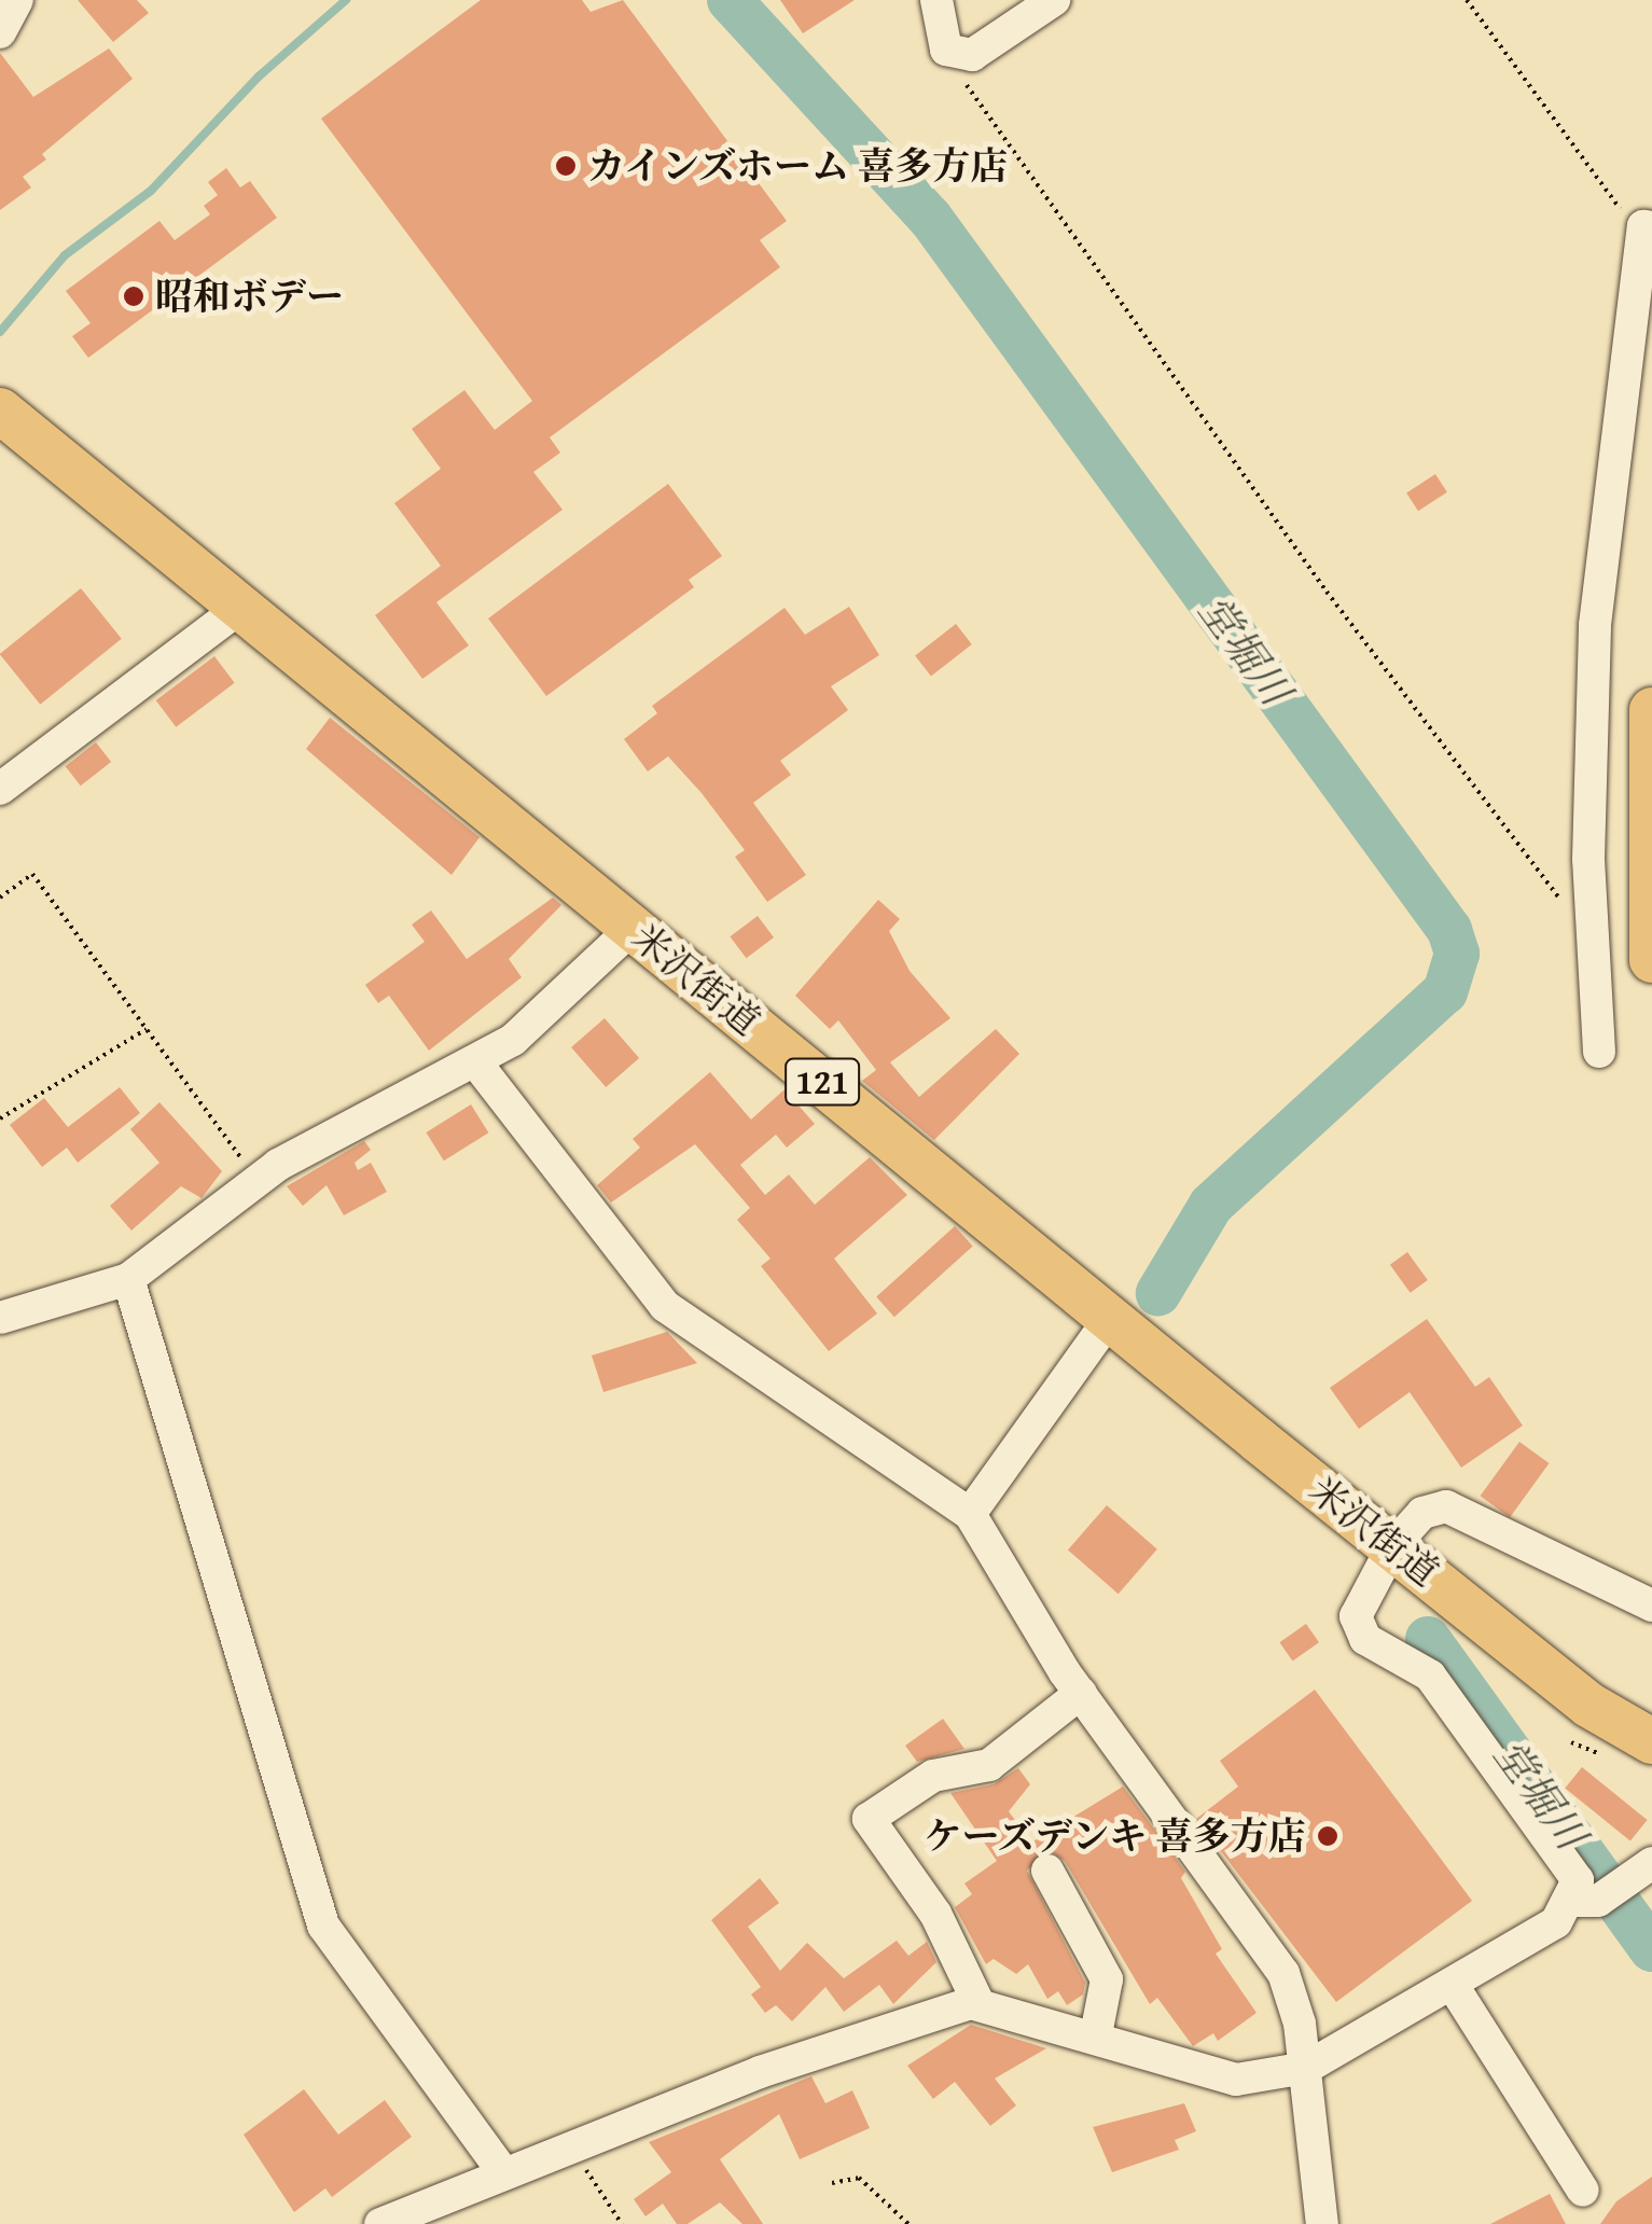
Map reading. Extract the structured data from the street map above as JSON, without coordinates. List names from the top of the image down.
{
  "streets": {
    "highway": ["米沢街道", "121"]
  },
  "water": ["堂堀川"],
  "places": ["カインズホーム 喜多方店", "昭和ボデー", "ケーズデンキ 喜多方店"]
}
